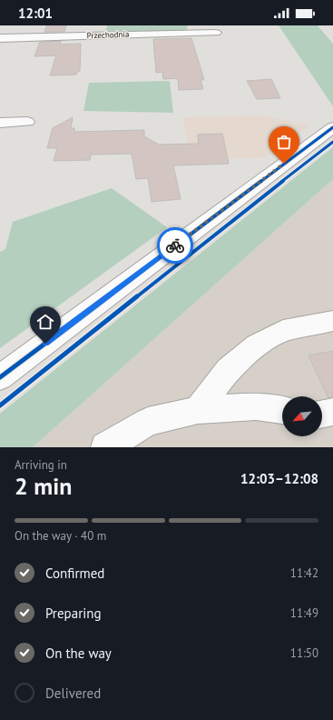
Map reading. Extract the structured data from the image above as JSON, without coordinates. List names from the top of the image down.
{
  "streets": {
    "street": ["Przechodnia"]
  },
  "north": "bottom left",
  "page": {
    "status": "12:01",
    "heading": ["2 min", "Arriving in", "12:03–12:08"],
    "bar": "On the way · 40 m",
    "list": [
      ["Confirmed", "11:42"],
      ["Preparing", "11:49"],
      ["On the way", "11:50"],
      "Delivered"
    ]
  }
}
